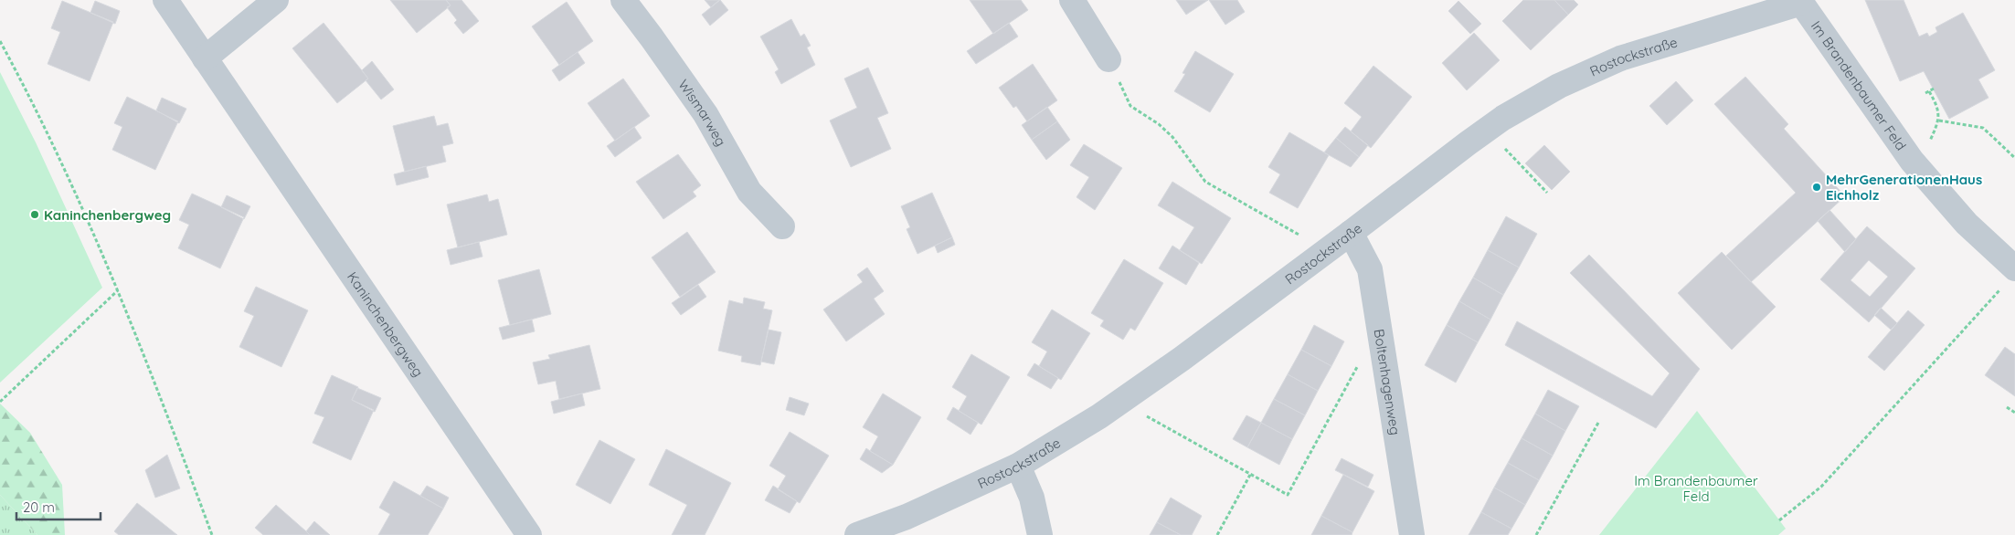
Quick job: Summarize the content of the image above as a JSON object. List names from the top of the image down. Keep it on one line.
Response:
{"streets":{"street":["Rostockstraße","Im Brandenbaumer Feld","Wismarweg","Kaninchenbergweg","Boltenhagenweg"]},"crossings":[["Rostockstraße","Im Brandenbaumer Feld"],["Rostockstraße","Boltenhagenweg"]],"parks":["Im Brandenbaumer Feld"],"places":["MehrGenerationenHaus Eichholz","Kaninchenbergweg"],"scale_bar":"20 m"}
